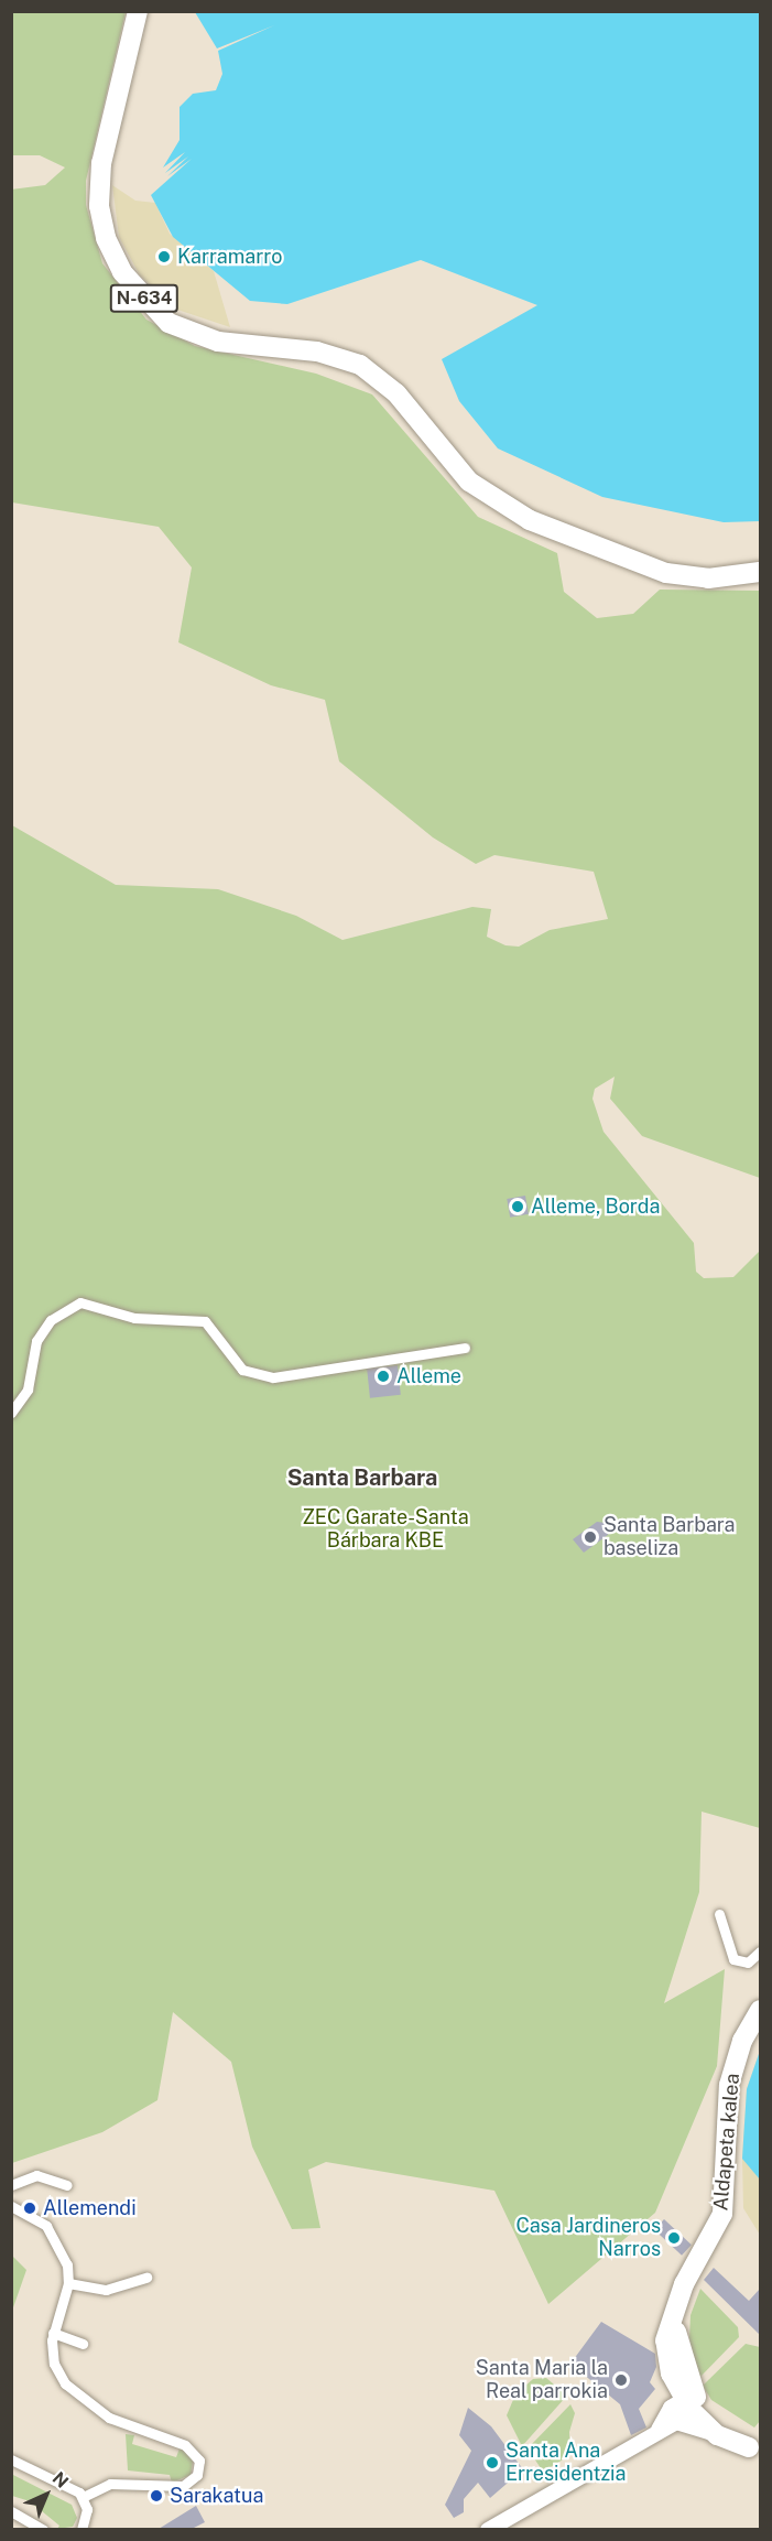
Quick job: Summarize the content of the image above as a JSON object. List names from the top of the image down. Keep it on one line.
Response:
{"streets":{"highway":["N-634","Aldapeta kalea"]},"districts":["Santa Barbara"],"parks":["ZEC Garate-Santa Bárbara KBE"],"places":["Karramarro","Alleme, Borda","Alleme","Santa Barbara baseliza","Allemendi","Casa Jardineros Narros","Santa Maria la Real parrokia","Santa Ana Erresidentzia","Sarakatua"],"north":"top right"}
